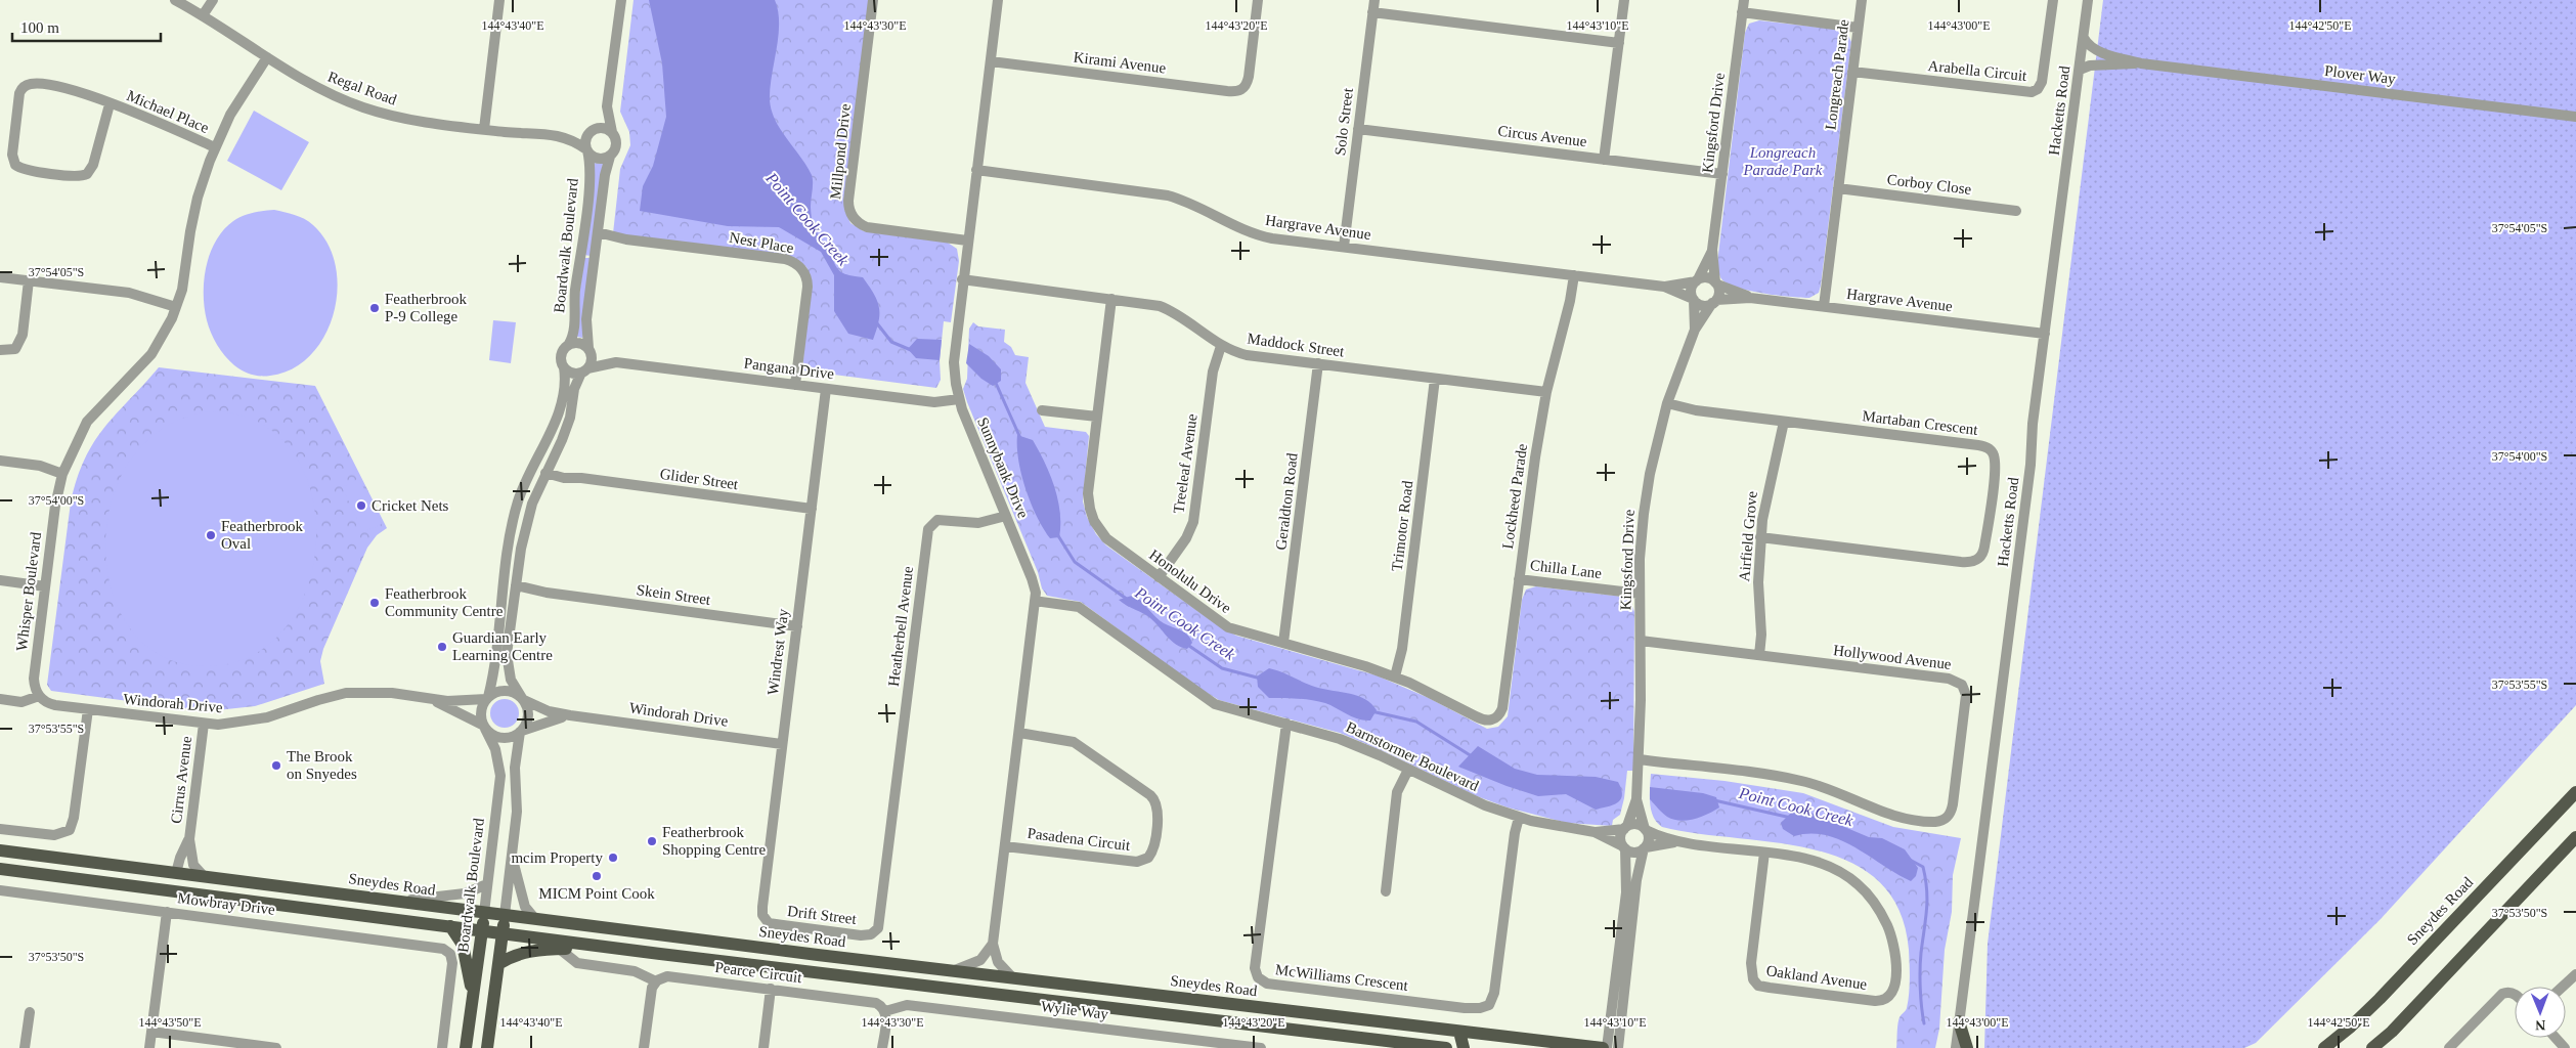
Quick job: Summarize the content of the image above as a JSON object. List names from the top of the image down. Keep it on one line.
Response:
{"streets":{"main road":["Boardwalk Boulevard","Sneydes Road"],"street":["Kirami Avenue","Arabella Circuit","Longreach Parade","Plover Way","Regal Road","Hacketts Road","Michael Place","Solo Street","Kingsford Drive","Circus Avenue","Millpond Drive","Corboy Close","Hargrave Avenue","Nest Place","Maddock Street","Pangana Drive","Martaban Crescent","Treeleaf Avenue","Sunnybank Drive","Glider Street","Lockheed Parade","Geraldton Road","Trimotor Road","Airfield Grove","Chilla Lane","Honolulu Drive","Whisper Boulevard","Skein Street","Heatherbell Avenue","Windrest Way","Hollywood Avenue","Windorah Drive","Barnstormer Boulevard","Cirrus Avenue","Pasadena Circuit","Mowbray Drive","Drift Street","Pearce Circuit","McWilliams Crescent","Oakland Avenue","Wylie Way"]},"crossings":[["Kirami Avenue","Sunnybank Drive"],["Arabella Circuit","Longreach Parade"],["Longreach Parade","Corboy Close"],["Longreach Parade","Hargrave Avenue"],["Plover Way","Hacketts Road"],["Regal Road","Boardwalk Boulevard"],["Regal Road","Whisper Boulevard"],["Hacketts Road","Hargrave Avenue"],["Michael Place","Whisper Boulevard"],["Solo Street","Circus Avenue"],["Solo Street","Hargrave Avenue"],["Kingsford Drive","Circus Avenue"],["Kingsford Drive","Hargrave Avenue"],["Kingsford Drive","Martaban Crescent"],["Kingsford Drive","Chilla Lane"],["Kingsford Drive","Hollywood Avenue"],["Kingsford Drive","Barnstormer Boulevard"],["Millpond Drive","Sunnybank Drive"],["Hargrave Avenue","Sunnybank Drive"],["Hargrave Avenue","Lockheed Parade"],["Nest Place","Boardwalk Boulevard"],["Nest Place","Pangana Drive"],["Boardwalk Boulevard","Pangana Drive"],["Boardwalk Boulevard","Windorah Drive"],["Boardwalk Boulevard","Sneydes Road"],["Maddock Street","Treeleaf Avenue"],["Maddock Street","Sunnybank Drive"],["Maddock Street","Lockheed Parade"],["Maddock Street","Geraldton Road"],["Maddock Street","Trimotor Road"],["Maddock Street","Honolulu Drive"],["Pangana Drive","Sunnybank Drive"],["Pangana Drive","Windrest Way"],["Martaban Crescent","Airfield Grove"],["Treeleaf Avenue","Honolulu Drive"],["Sunnybank Drive","Heatherbell Avenue"],["Sunnybank Drive","Barnstormer Boulevard"],["Sunnybank Drive","Pasadena Circuit"],["Sunnybank Drive","Sneydes Road"],["Glider Street","Windrest Way"],["Lockheed Parade","Chilla Lane"],["Lockheed Parade","Honolulu Drive"],["Geraldton Road","Honolulu Drive"],["Trimotor Road","Honolulu Drive"],["Airfield Grove","Hollywood Avenue"],["Whisper Boulevard","Windorah Drive"],["Skein Street","Windrest Way"],["Heatherbell Avenue","Drift Street"],["Windrest Way","Windorah Drive"],["Windrest Way","Drift Street"],["Windorah Drive","Cirrus Avenue"],["Barnstormer Boulevard","McWilliams Crescent"],["Cirrus Avenue","Sneydes Road"],["Pearce Circuit","Wylie Way"]],"water":["Point Cook Creek"],"parks":["Longreach Parade Park"],"places":["Featherbrook P-9 College","Cricket Nets","Featherbrook Oval","Featherbrook Community Centre","Guardian Early Learning Centre","The Brook on Snyedes","Featherbrook Shopping Centre","mcim Property","MICM Point Cook"],"scale_bar":"100 m","north":"bottom","coordinates":["144°43'40\"E","144°43'30\"E","144°43'20\"E","144°43'10\"E","144°43'00\"E","144°42'50\"E","37°54'05\"S","37°54'00\"S","37°53'55\"S","37°53'50\"S","144°43'50\"E"]}
